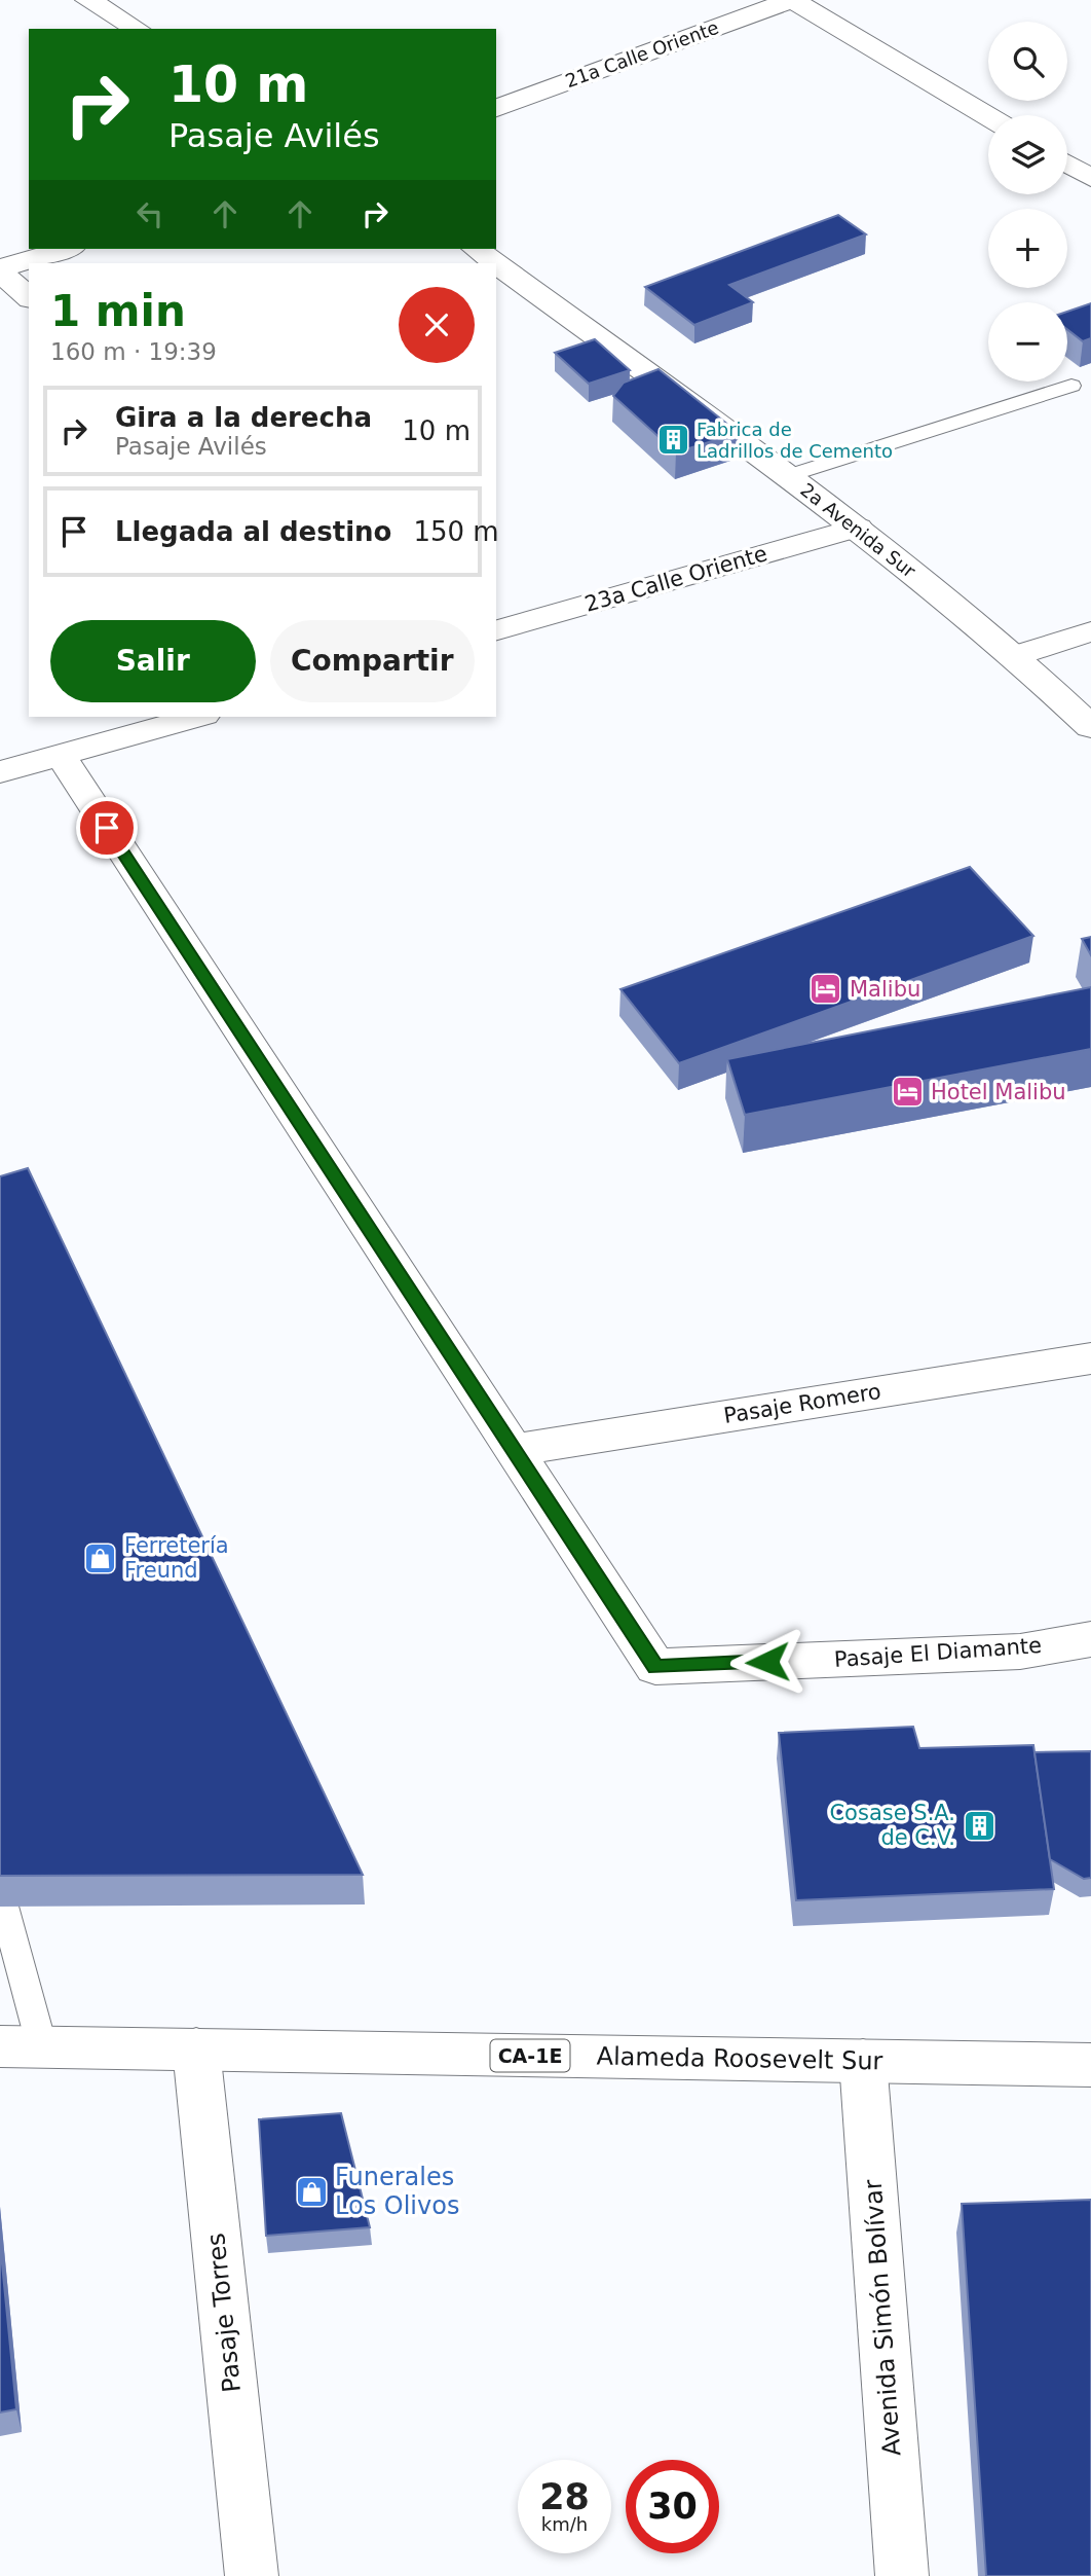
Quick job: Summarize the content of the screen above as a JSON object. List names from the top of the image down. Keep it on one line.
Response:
{"streets":{"main road":["21a Calle Oriente","2a Avenida Sur","23a Calle Oriente","Pasaje Romero","Pasaje El Diamante","CA-1E","Alameda Roosevelt Sur","Pasaje Torres","Avenida Simón Bolívar"]},"crossings":[["2a Avenida Sur","23a Calle Oriente"],["Pasaje Romero","Pasaje El Diamante"],["Alameda Roosevelt Sur","Pasaje Torres"],["Alameda Roosevelt Sur","Avenida Simón Bolívar"]],"places":{"building":["Fabrica de Ladrillos de Cemento","Cosase S.A. de C.V."],"hotel":["Malibu","Hotel Malibu"],"shop":["Ferretería Freund","Funerales Los Olivos"]},"page":{"map_buttons":["+","−"],"turn":["10 m","Pasaje Avilés"],"heading":["1 min","160 m · 19:39"],"list":[{"name":"Gira a la derecha","note":"Pasaje Avilés","value":"10 m"},{"name":"Llegada al destino","value":"150 m"}],"buttons":["Salir","Compartir"],"speed":"28 km/h","limit":"30"}}
